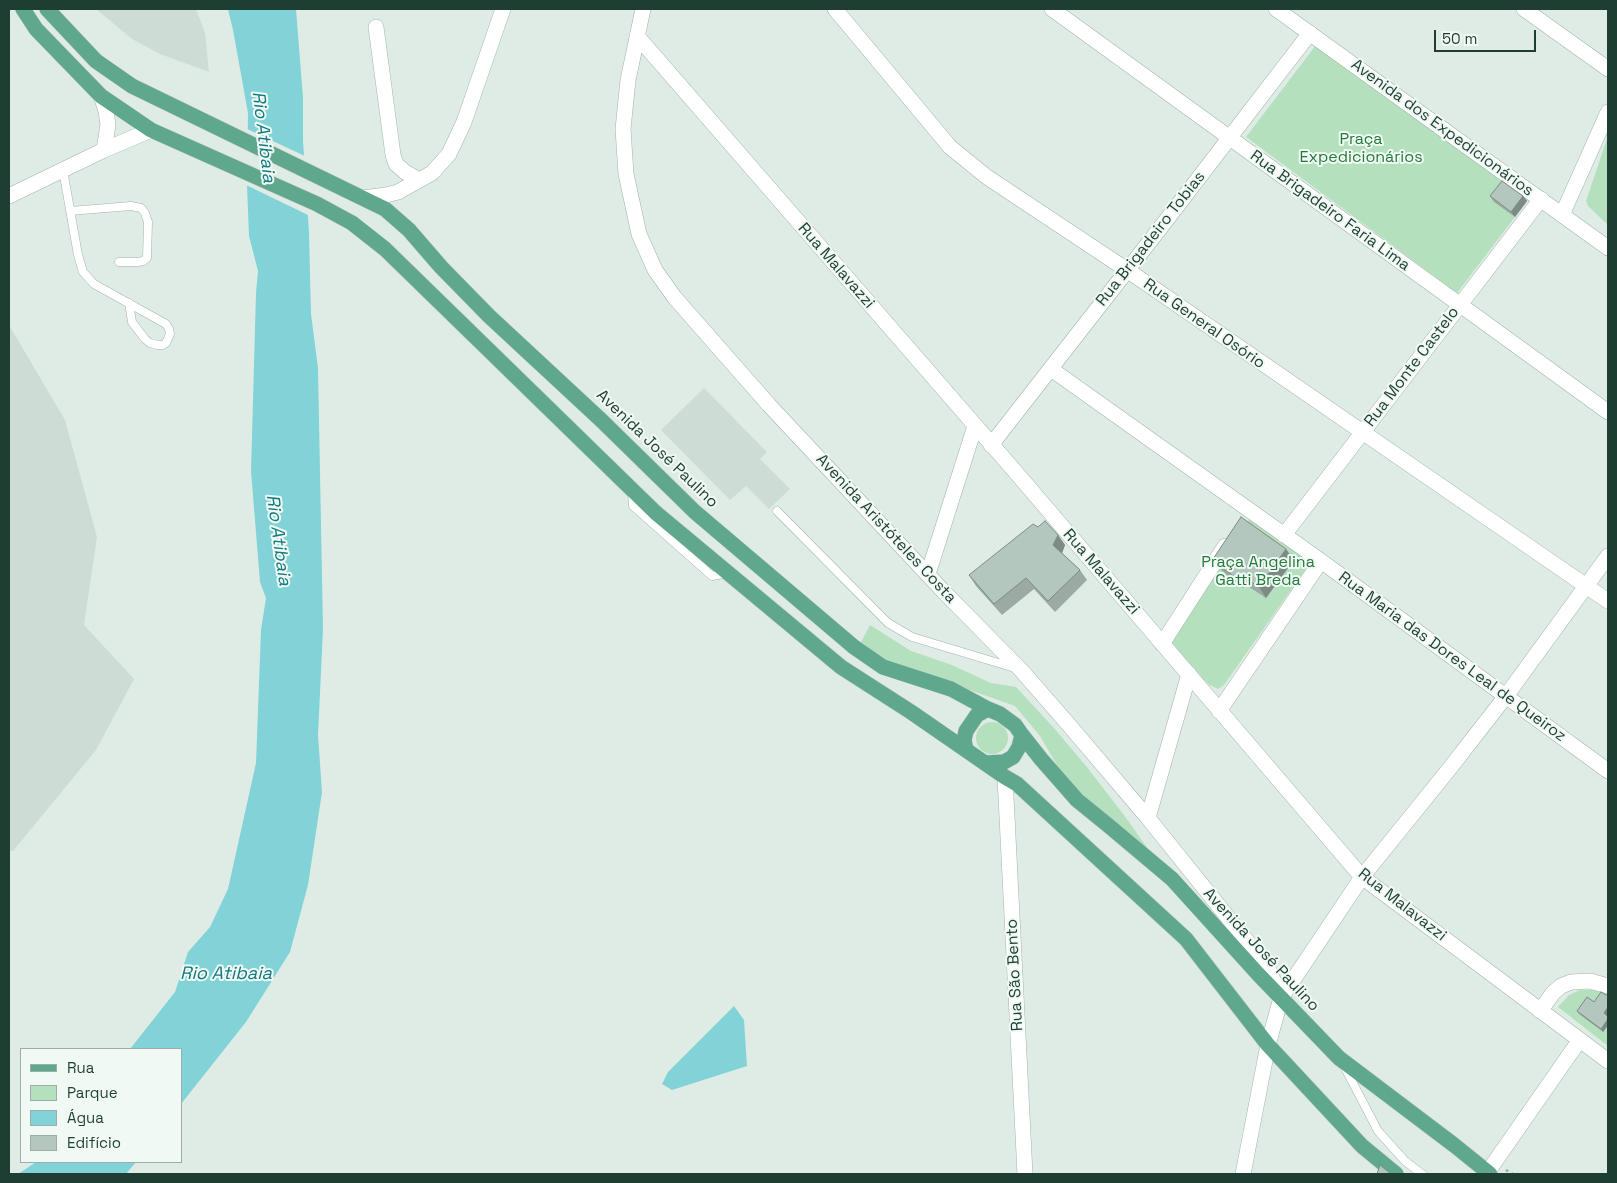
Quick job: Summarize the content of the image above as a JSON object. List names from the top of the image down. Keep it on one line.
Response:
{"streets":{"main road":["Avenida José Paulino"],"street":["Avenida dos Expedicionários","Rua Brigadeiro Faria Lima","Rua Brigadeiro Tobias","Rua Malavazzi","Rua General Osório","Rua Monte Castelo","Avenida Aristóteles Costa","Rua Maria das Dores Leal de Queiroz","Rua São Bento"]},"crossings":[["Avenida dos Expedicionários","Rua Brigadeiro Tobias"],["Avenida dos Expedicionários","Rua Monte Castelo"],["Rua Brigadeiro Faria Lima","Rua Brigadeiro Tobias"],["Rua Brigadeiro Faria Lima","Rua Monte Castelo"],["Rua Brigadeiro Tobias","Rua Malavazzi"],["Rua Brigadeiro Tobias","Rua General Osório"],["Rua Brigadeiro Tobias","Rua Maria das Dores Leal de Queiroz"],["Rua Malavazzi","Avenida Aristóteles Costa"],["Rua General Osório","Rua Monte Castelo"],["Rua Monte Castelo","Rua Maria das Dores Leal de Queiroz"],["Avenida José Paulino","Avenida Aristóteles Costa"]],"water":["Rio Atibaia"],"parks":["Praça Expedicionários","Praça Angelina Gatti Breda"],"legend":["Rua","Parque","Água","Edifício"],"scale_bar":"50 m"}
